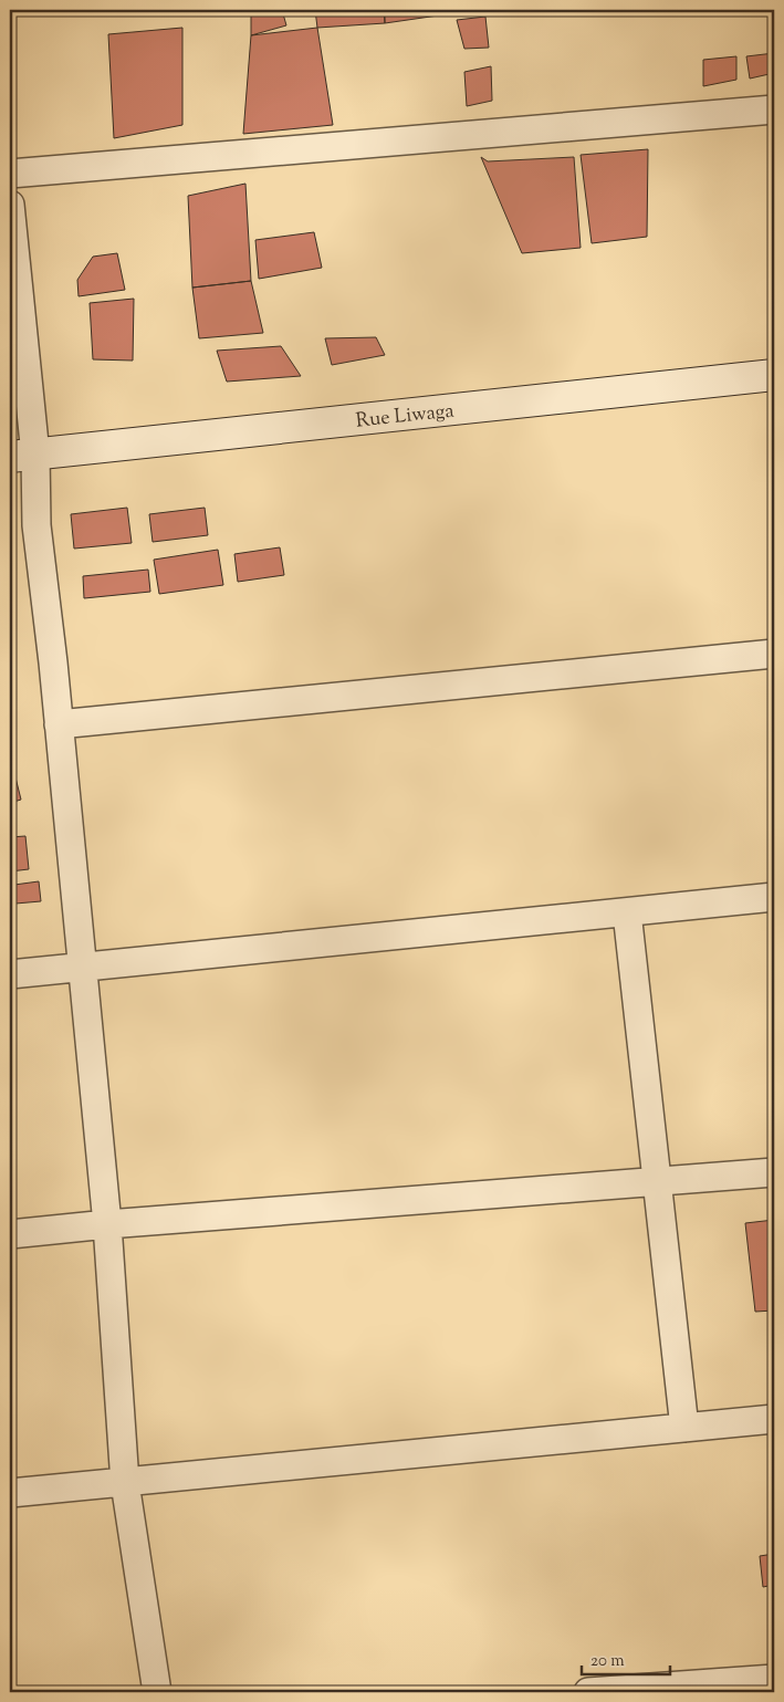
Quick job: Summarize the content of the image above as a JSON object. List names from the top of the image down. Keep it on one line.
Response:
{"streets":{"main road":["Rue Liwaga"]},"scale_bar":"20 m"}
